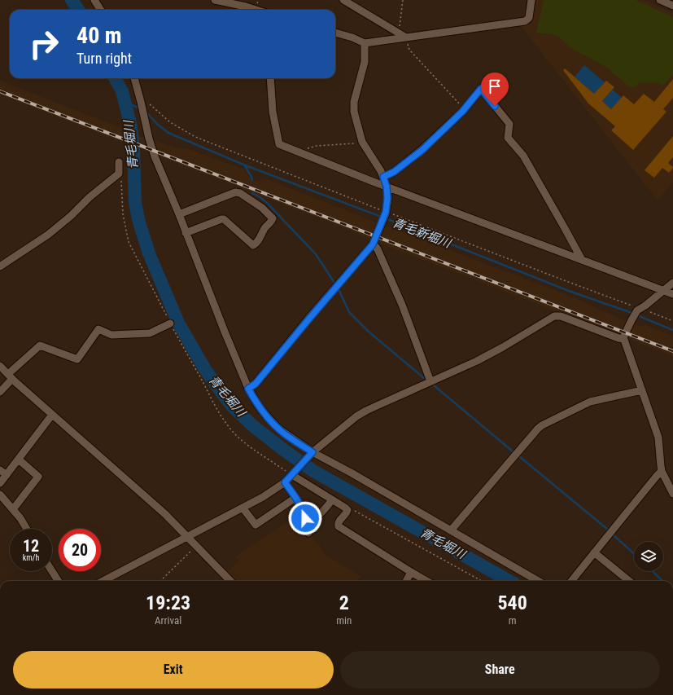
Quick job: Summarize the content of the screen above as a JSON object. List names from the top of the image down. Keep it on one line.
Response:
{"water":["青毛堀川","青毛新堀川"],"page":{"turn":["40 m","Turn right"],"speed":"12 km/h","limit":"20","eta":["19:23","Arrival","2","min","540","m"],"buttons":["Exit","Share"]}}
